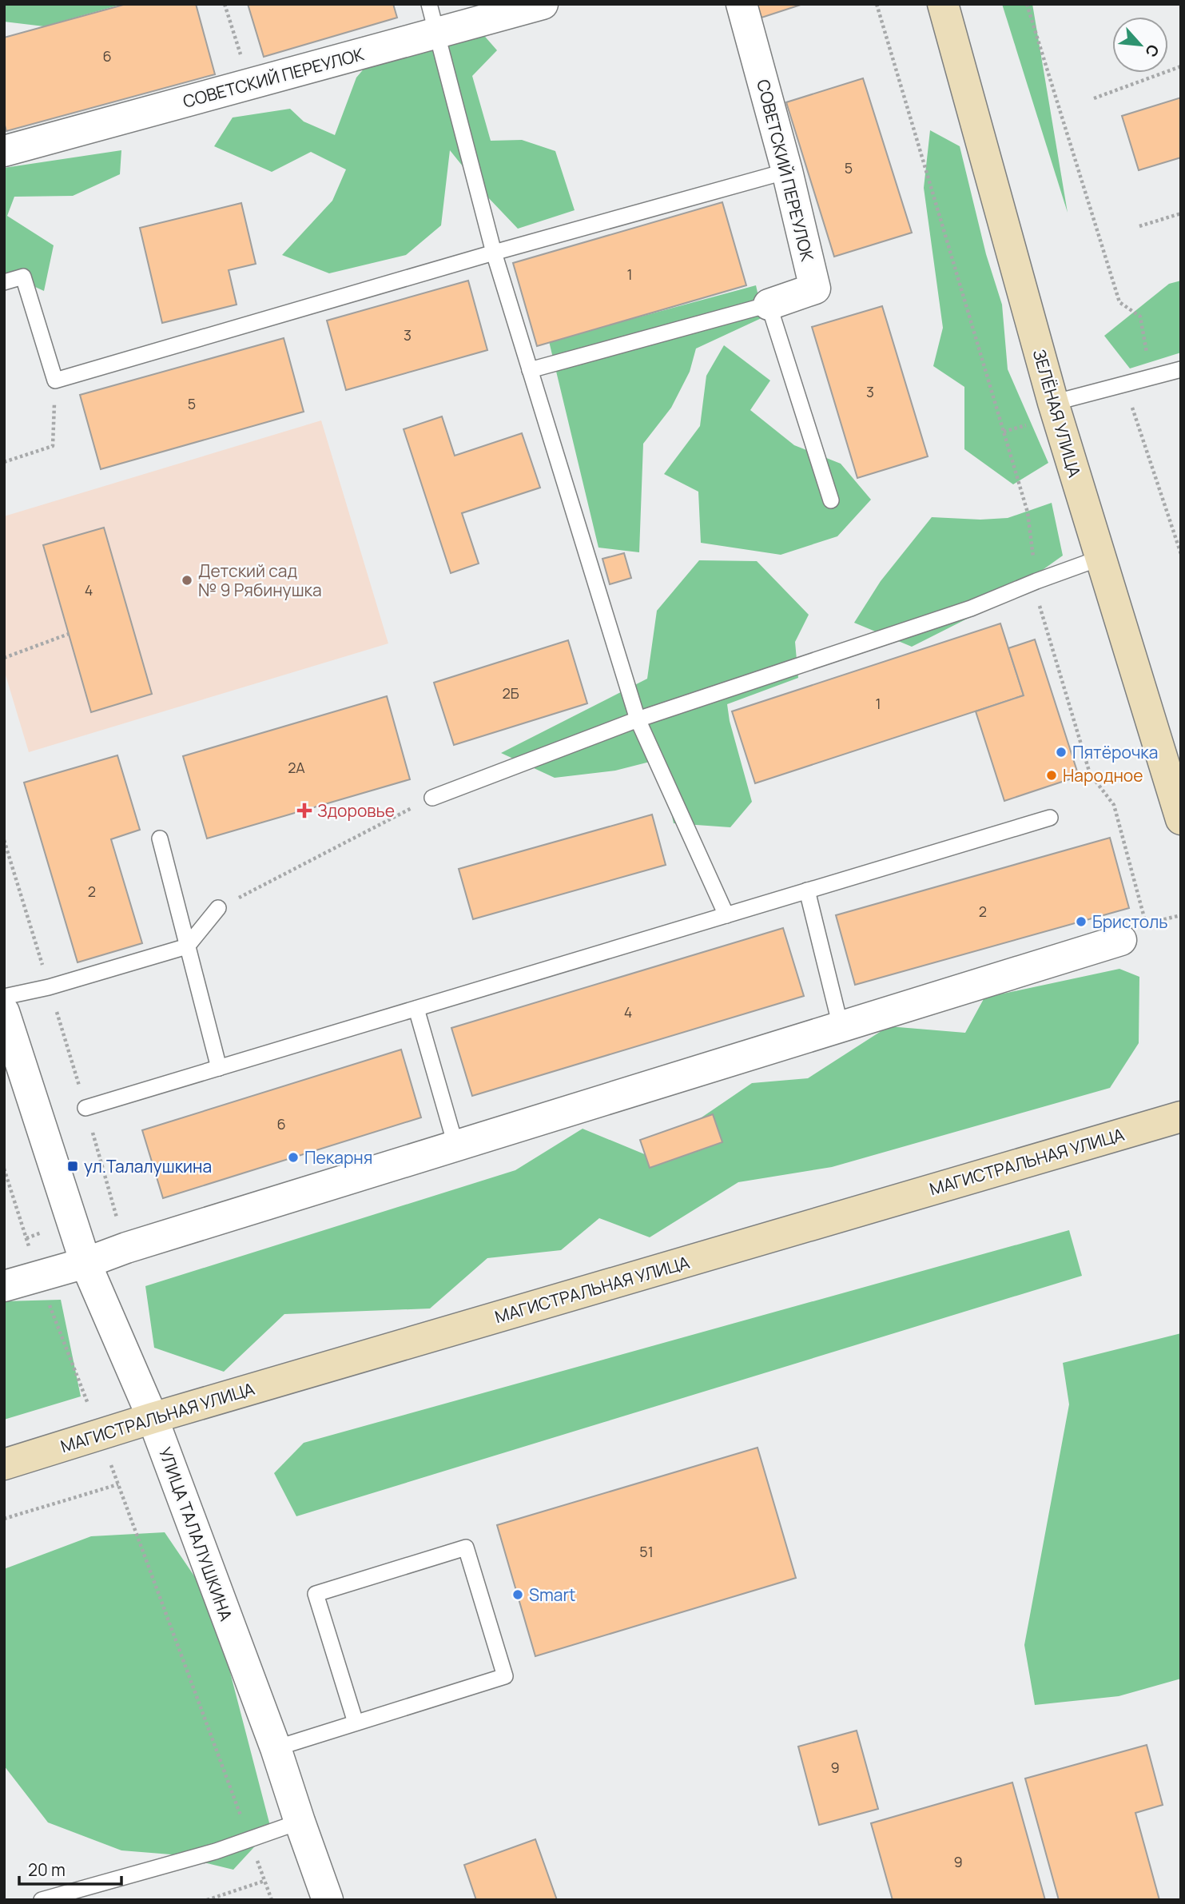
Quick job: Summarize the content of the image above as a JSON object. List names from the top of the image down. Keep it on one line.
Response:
{"streets":{"main road":["ЗЕЛЁНАЯ УЛИЦА","МАГИСТРАЛЬНАЯ УЛИЦА"],"street":["СОВЕТСКИЙ ПЕРЕУЛОК","УЛИЦА ТАЛАЛУШКИНА"]},"crossings":[["МАГИСТРАЛЬНАЯ УЛИЦА","УЛИЦА ТАЛАЛУШКИНА"]],"places":{"other":["Детский сад № 9 Рябинушка","Пятёрочка","Народное","Бристоль","Пекарня","Smart"],"health":["Здоровье"],"transit":["ул.Талалушкина"]},"house_numbers":["6","5","1","3","3","5","4","2Б","1","2А","2","2","4","6","51","9","9"],"scale_bar":"20 m","north":"bottom right"}
